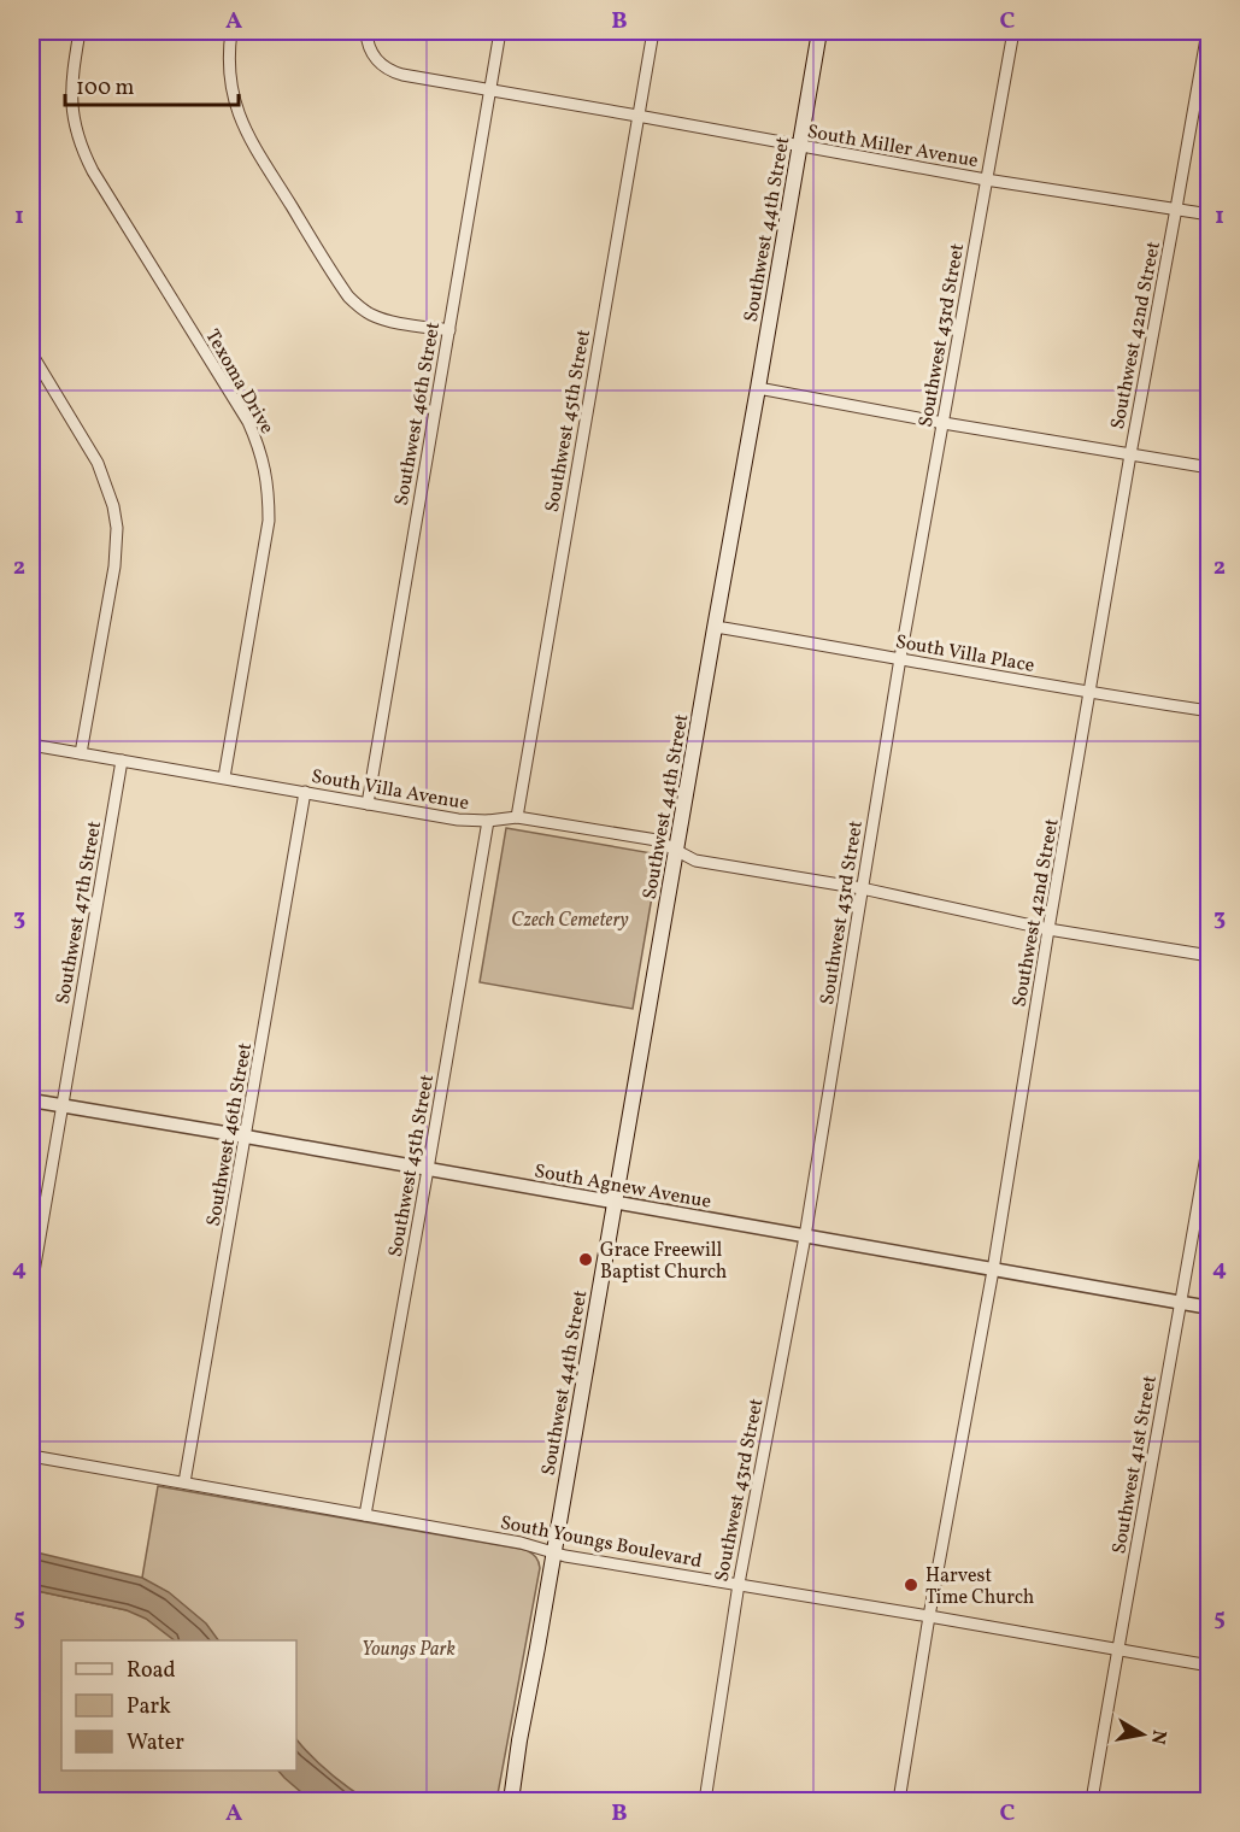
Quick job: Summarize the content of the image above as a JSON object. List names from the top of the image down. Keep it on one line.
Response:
{"streets":{"main road":["Southwest 44th Street"],"street":["South Miller Avenue","Southwest 43rd Street","Southwest 42nd Street","Texoma Drive","Southwest 46th Street","Southwest 45th Street","South Villa Place","South Villa Avenue","Southwest 47th Street","South Agnew Avenue","Southwest 41st Street","South Youngs Boulevard"]},"crossings":[["South Miller Avenue","Southwest 44th Street"],["South Miller Avenue","Southwest 43rd Street"],["South Miller Avenue","Southwest 42nd Street"],["South Miller Avenue","Southwest 46th Street"],["South Miller Avenue","Southwest 45th Street"],["Southwest 44th Street","South Villa Place"],["Southwest 44th Street","South Villa Avenue"],["Southwest 44th Street","South Agnew Avenue"],["Southwest 44th Street","South Youngs Boulevard"],["Southwest 43rd Street","South Villa Place"],["Southwest 43rd Street","South Villa Avenue"],["Southwest 43rd Street","South Agnew Avenue"],["Southwest 43rd Street","South Youngs Boulevard"],["Southwest 42nd Street","South Villa Place"],["Southwest 42nd Street","South Villa Avenue"],["Southwest 42nd Street","South Agnew Avenue"],["Southwest 42nd Street","South Youngs Boulevard"],["Texoma Drive","South Villa Avenue"],["Southwest 46th Street","South Villa Avenue"],["Southwest 46th Street","South Agnew Avenue"],["Southwest 46th Street","South Youngs Boulevard"],["Southwest 45th Street","South Villa Avenue"],["Southwest 45th Street","South Agnew Avenue"],["Southwest 45th Street","South Youngs Boulevard"],["South Villa Avenue","Southwest 47th Street"],["Southwest 47th Street","South Agnew Avenue"],["South Agnew Avenue","Southwest 41st Street"],["Southwest 41st Street","South Youngs Boulevard"]],"parks":["Czech Cemetery","Youngs Park"],"places":["Grace Freewill Baptist Church","Harvest Time Church"],"legend":["Road","Park","Water"],"scale_bar":"100 m","north":"right","grid":{"columns":["A","B","C"],"rows":["1","2","3","4","5"]}}
